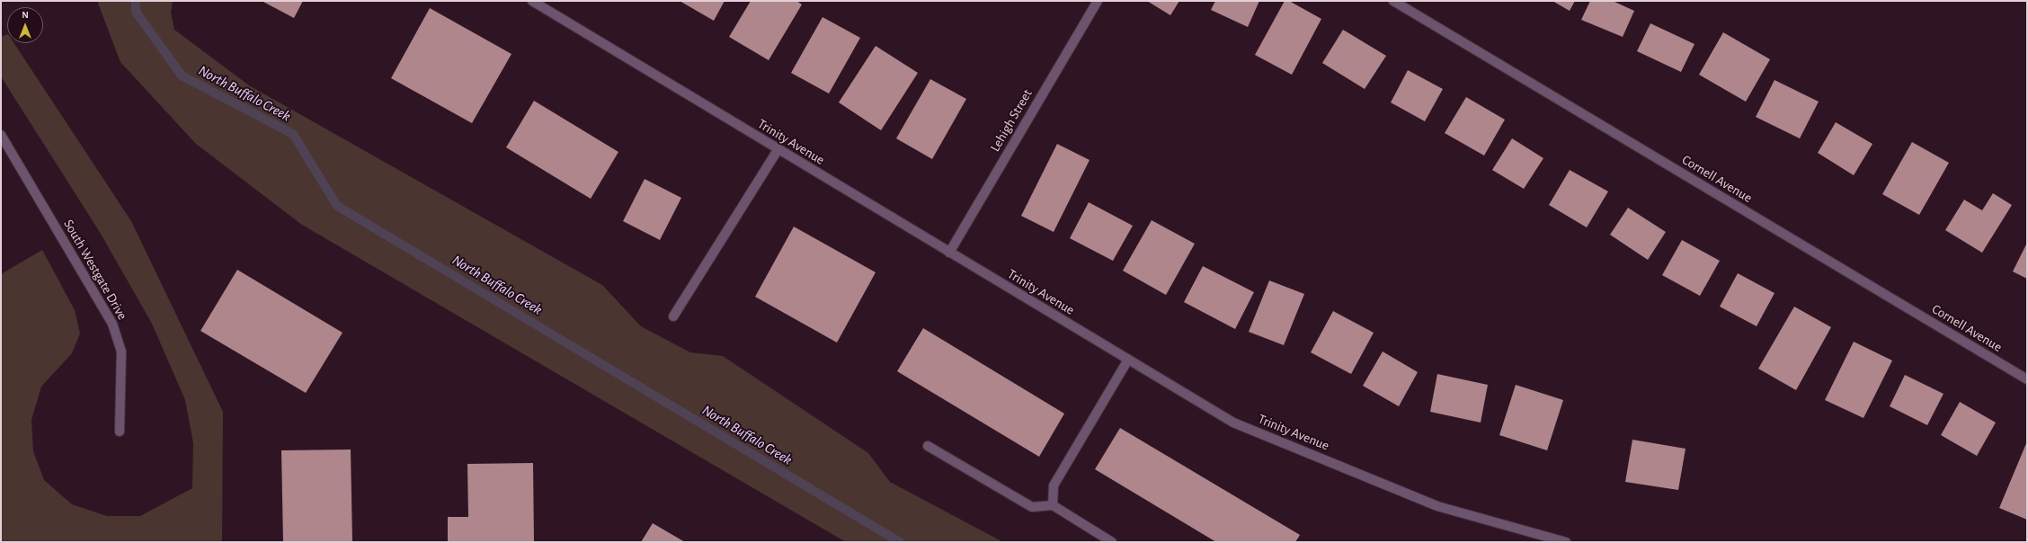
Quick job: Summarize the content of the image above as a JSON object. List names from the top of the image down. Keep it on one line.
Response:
{"streets":{"street":["Lehigh Street","Trinity Avenue","Cornell Avenue","South Westgate Drive"]},"crossings":[["Lehigh Street","Trinity Avenue"]],"water":["North Buffalo Creek"],"north":"top"}
